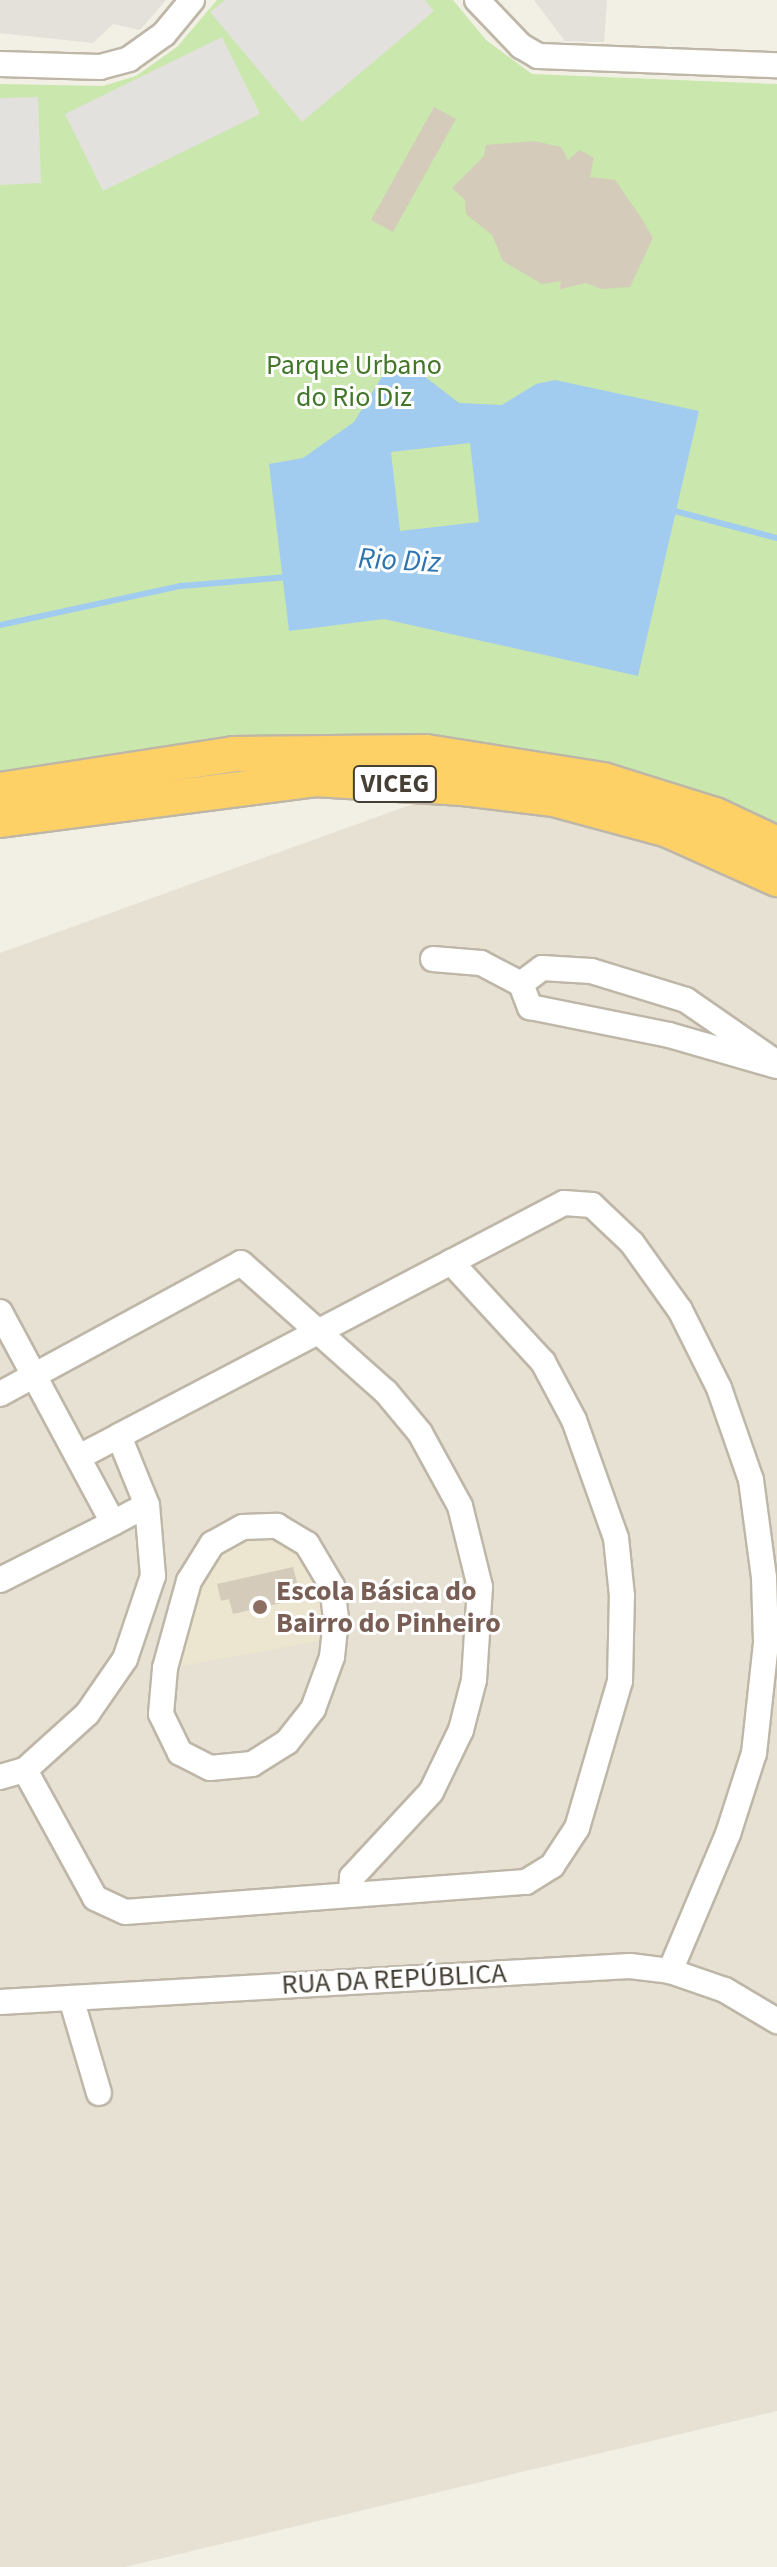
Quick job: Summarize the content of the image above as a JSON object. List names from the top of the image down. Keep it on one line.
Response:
{"streets":{"highway":["VICEG"],"street":["RUA DA REPÚBLICA"]},"water":["Rio Diz"],"parks":["Parque Urbano do Rio Diz"],"places":["Escola Básica do Bairro do Pinheiro"]}
